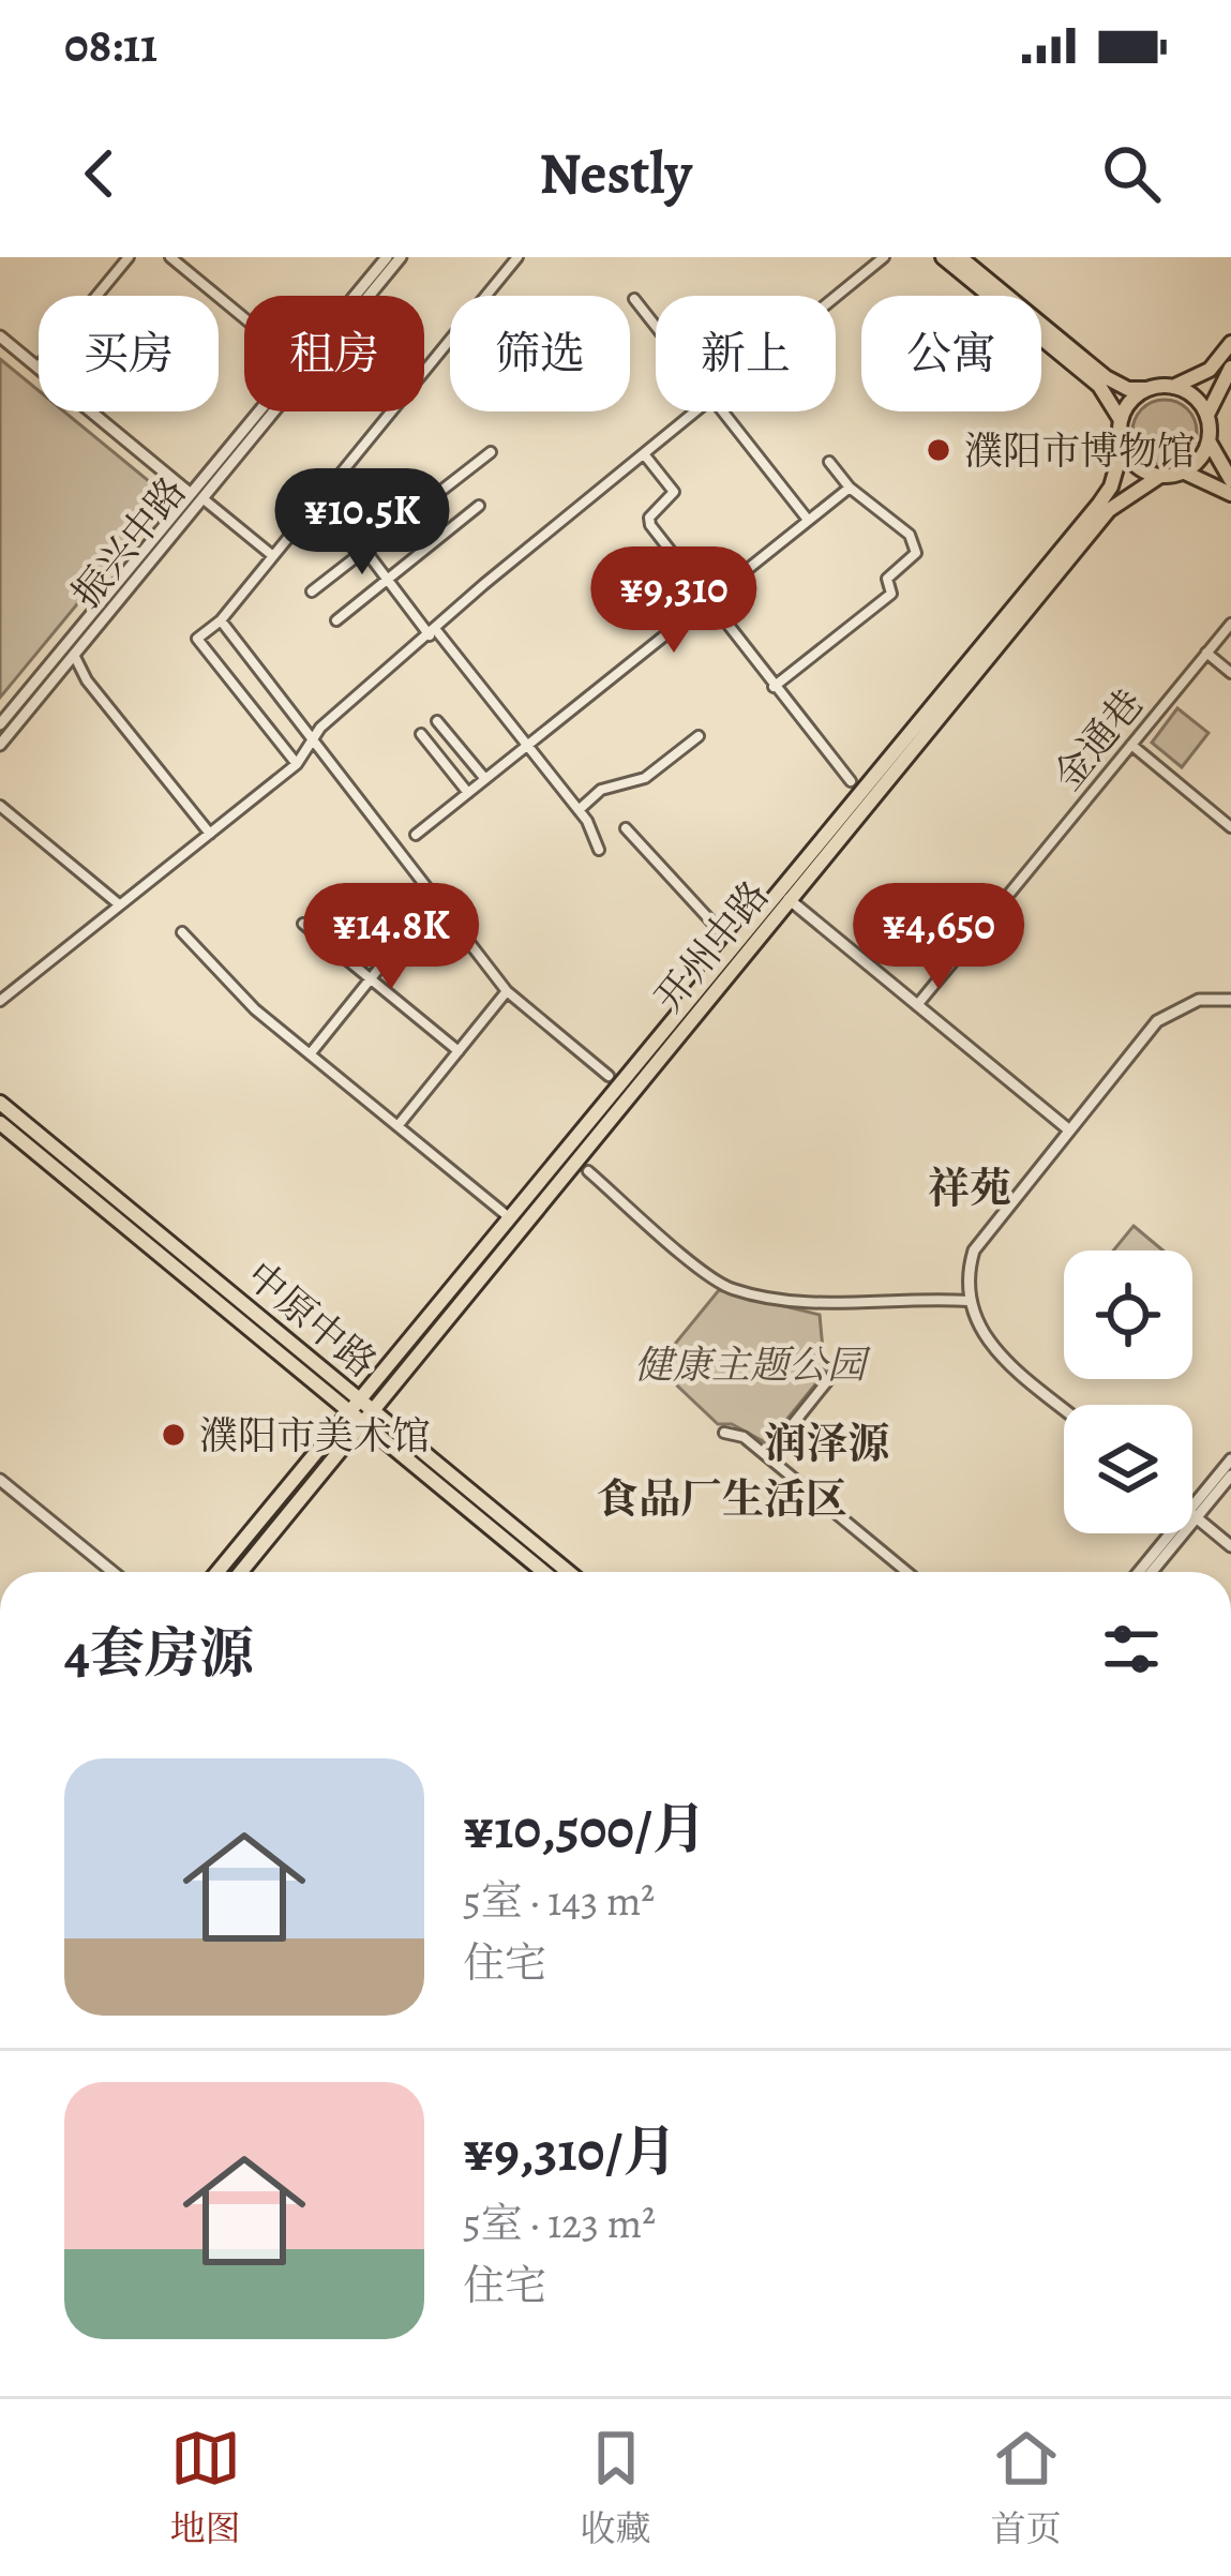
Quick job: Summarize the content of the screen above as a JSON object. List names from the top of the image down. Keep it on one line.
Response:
{"streets":{"main road":["开州中路","中原中路"],"street":["振兴中路","金通巷"]},"crossings":[["开州中路","中原中路"]],"districts":["祥苑","润泽源","食品厂生活区"],"parks":["健康主题公园"],"places":["濮阳市博物馆","濮阳市美术馆"],"page":{"status":"08:11","header":"Nestly","chip":["买房","租房","筛选","新上","公寓"],"price":["¥10.5K","¥9,310","¥14.8K","¥4,650"],"heading":"4套房源","list":[{"name":"¥10,500/月","note":"5室 · 143 m² · 住宅"},{"name":"¥9,310/月","note":"5室 · 123 m² · 住宅"}],"tabs":["地图","收藏","首页"]}}
